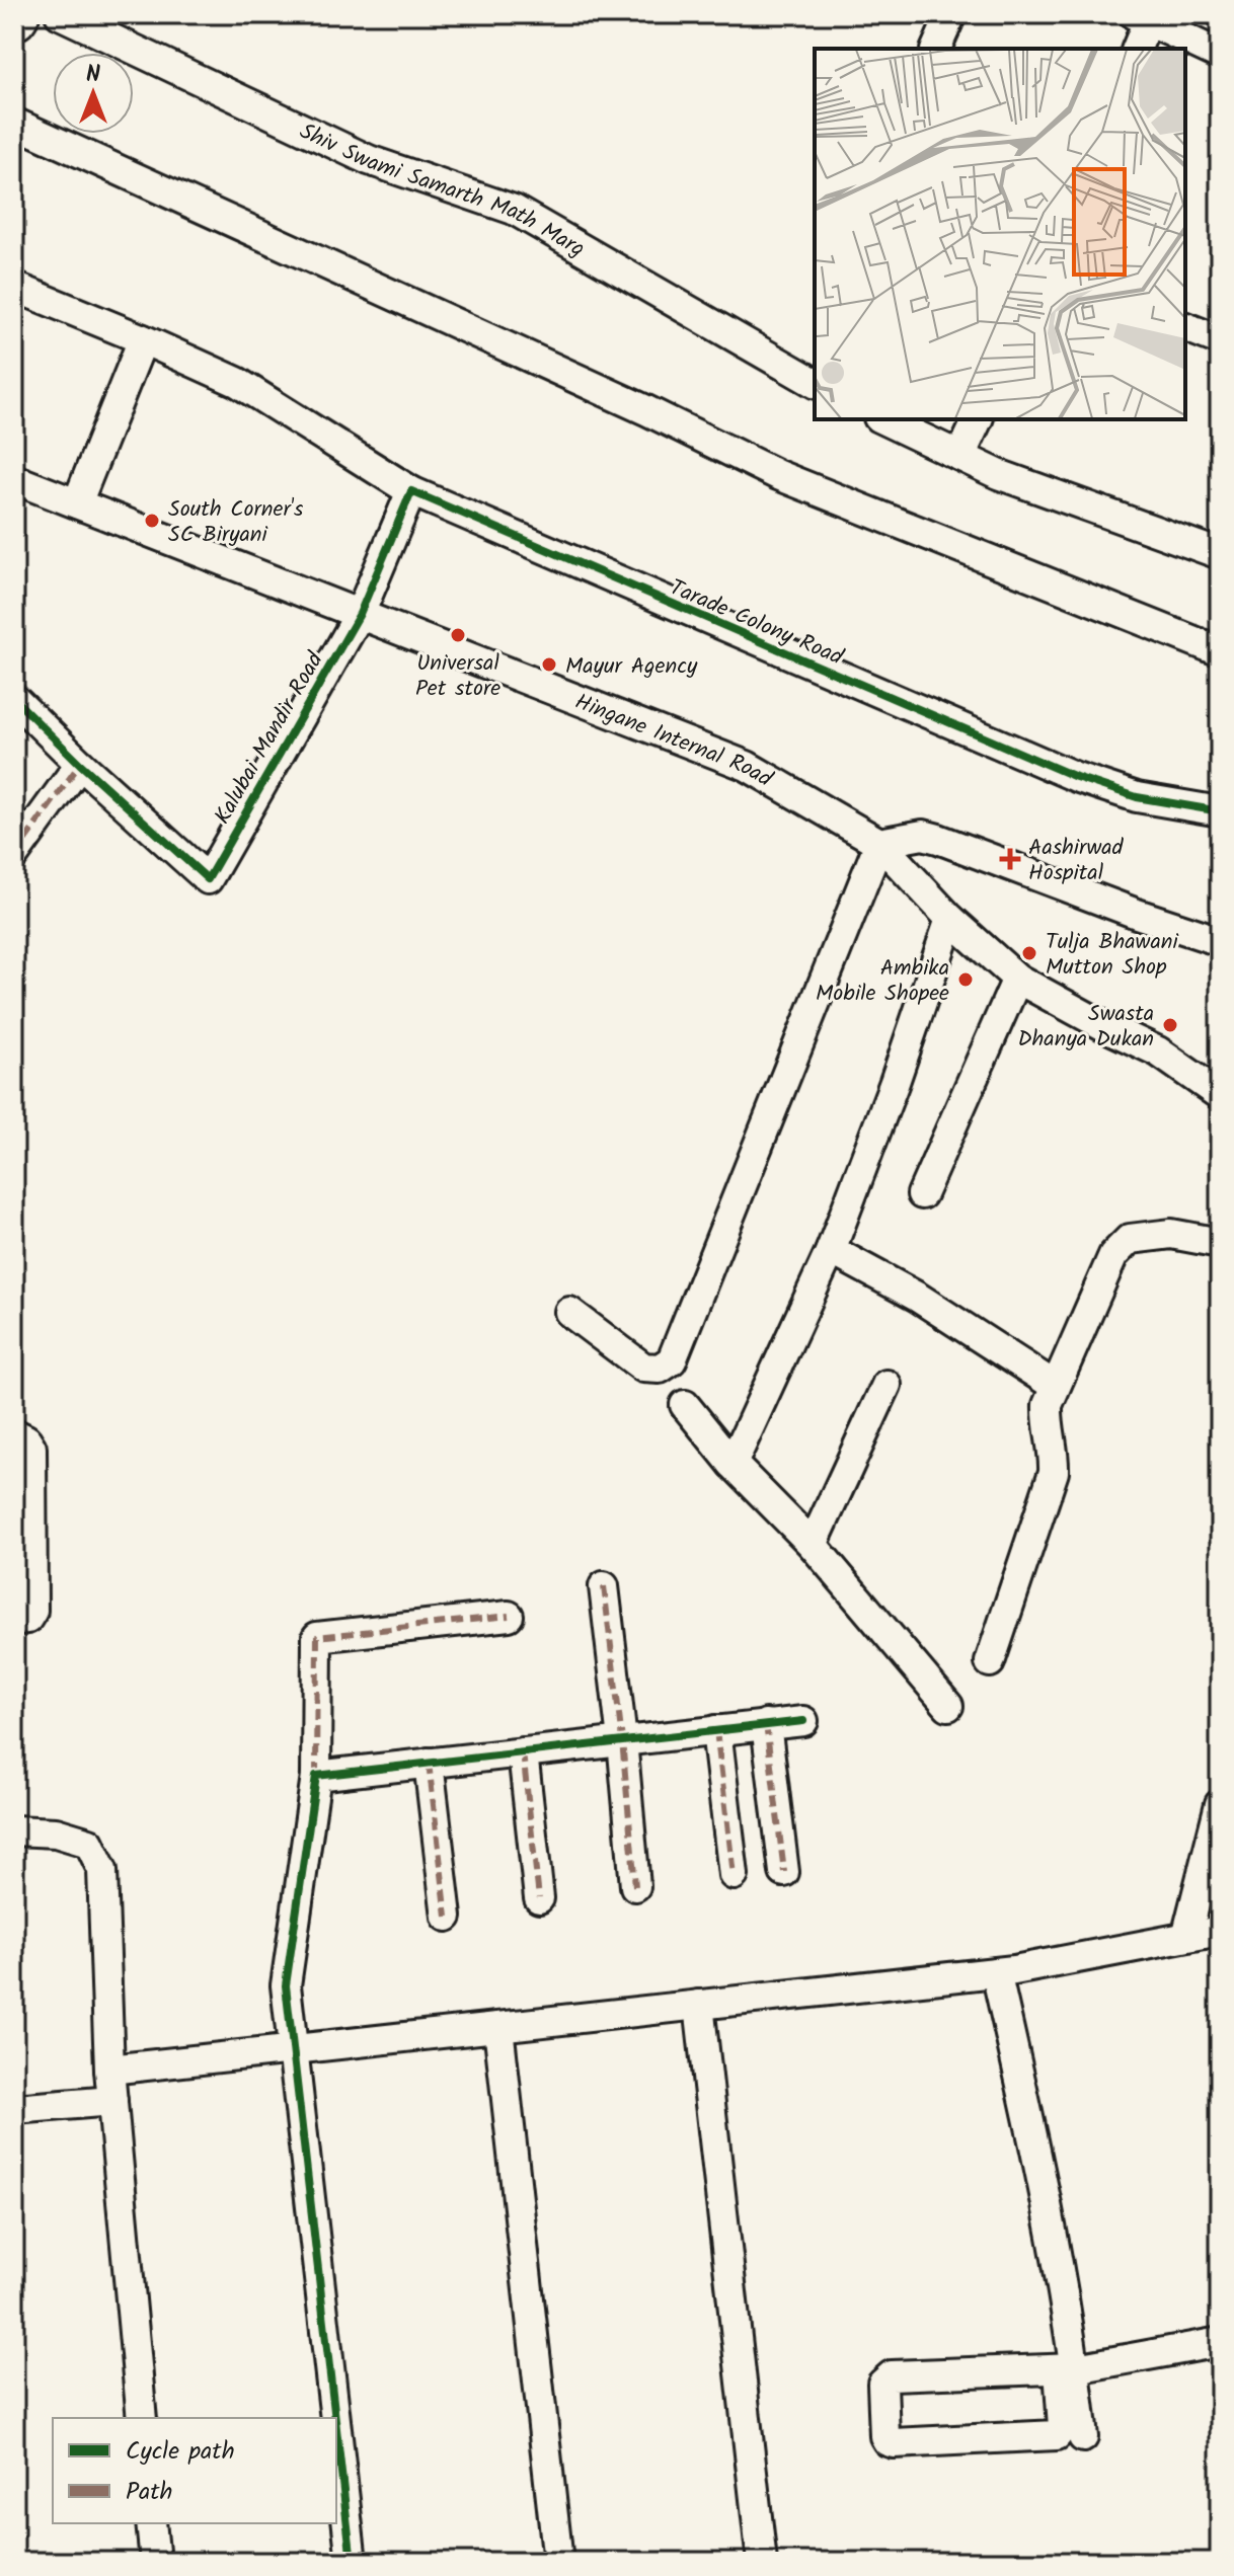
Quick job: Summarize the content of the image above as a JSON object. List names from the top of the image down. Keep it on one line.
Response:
{"streets":{"street":["Shiv Swami Samarth Math Marg","Tarade Colony Road","Kalubai Mandir Road","Hingane Internal Road"]},"crossings":[["Kalubai Mandir Road","Hingane Internal Road"]],"places":{"other":["South Corner's SC Biryani","Universal Pet store","Mayur Agency","Tulja Bhawani Mutton Shop","Ambika Mobile Shopee","Swasta Dhanya Dukan"],"health":["Aashirwad Hospital"]},"legend":["Cycle path","Path"],"north":"top"}
